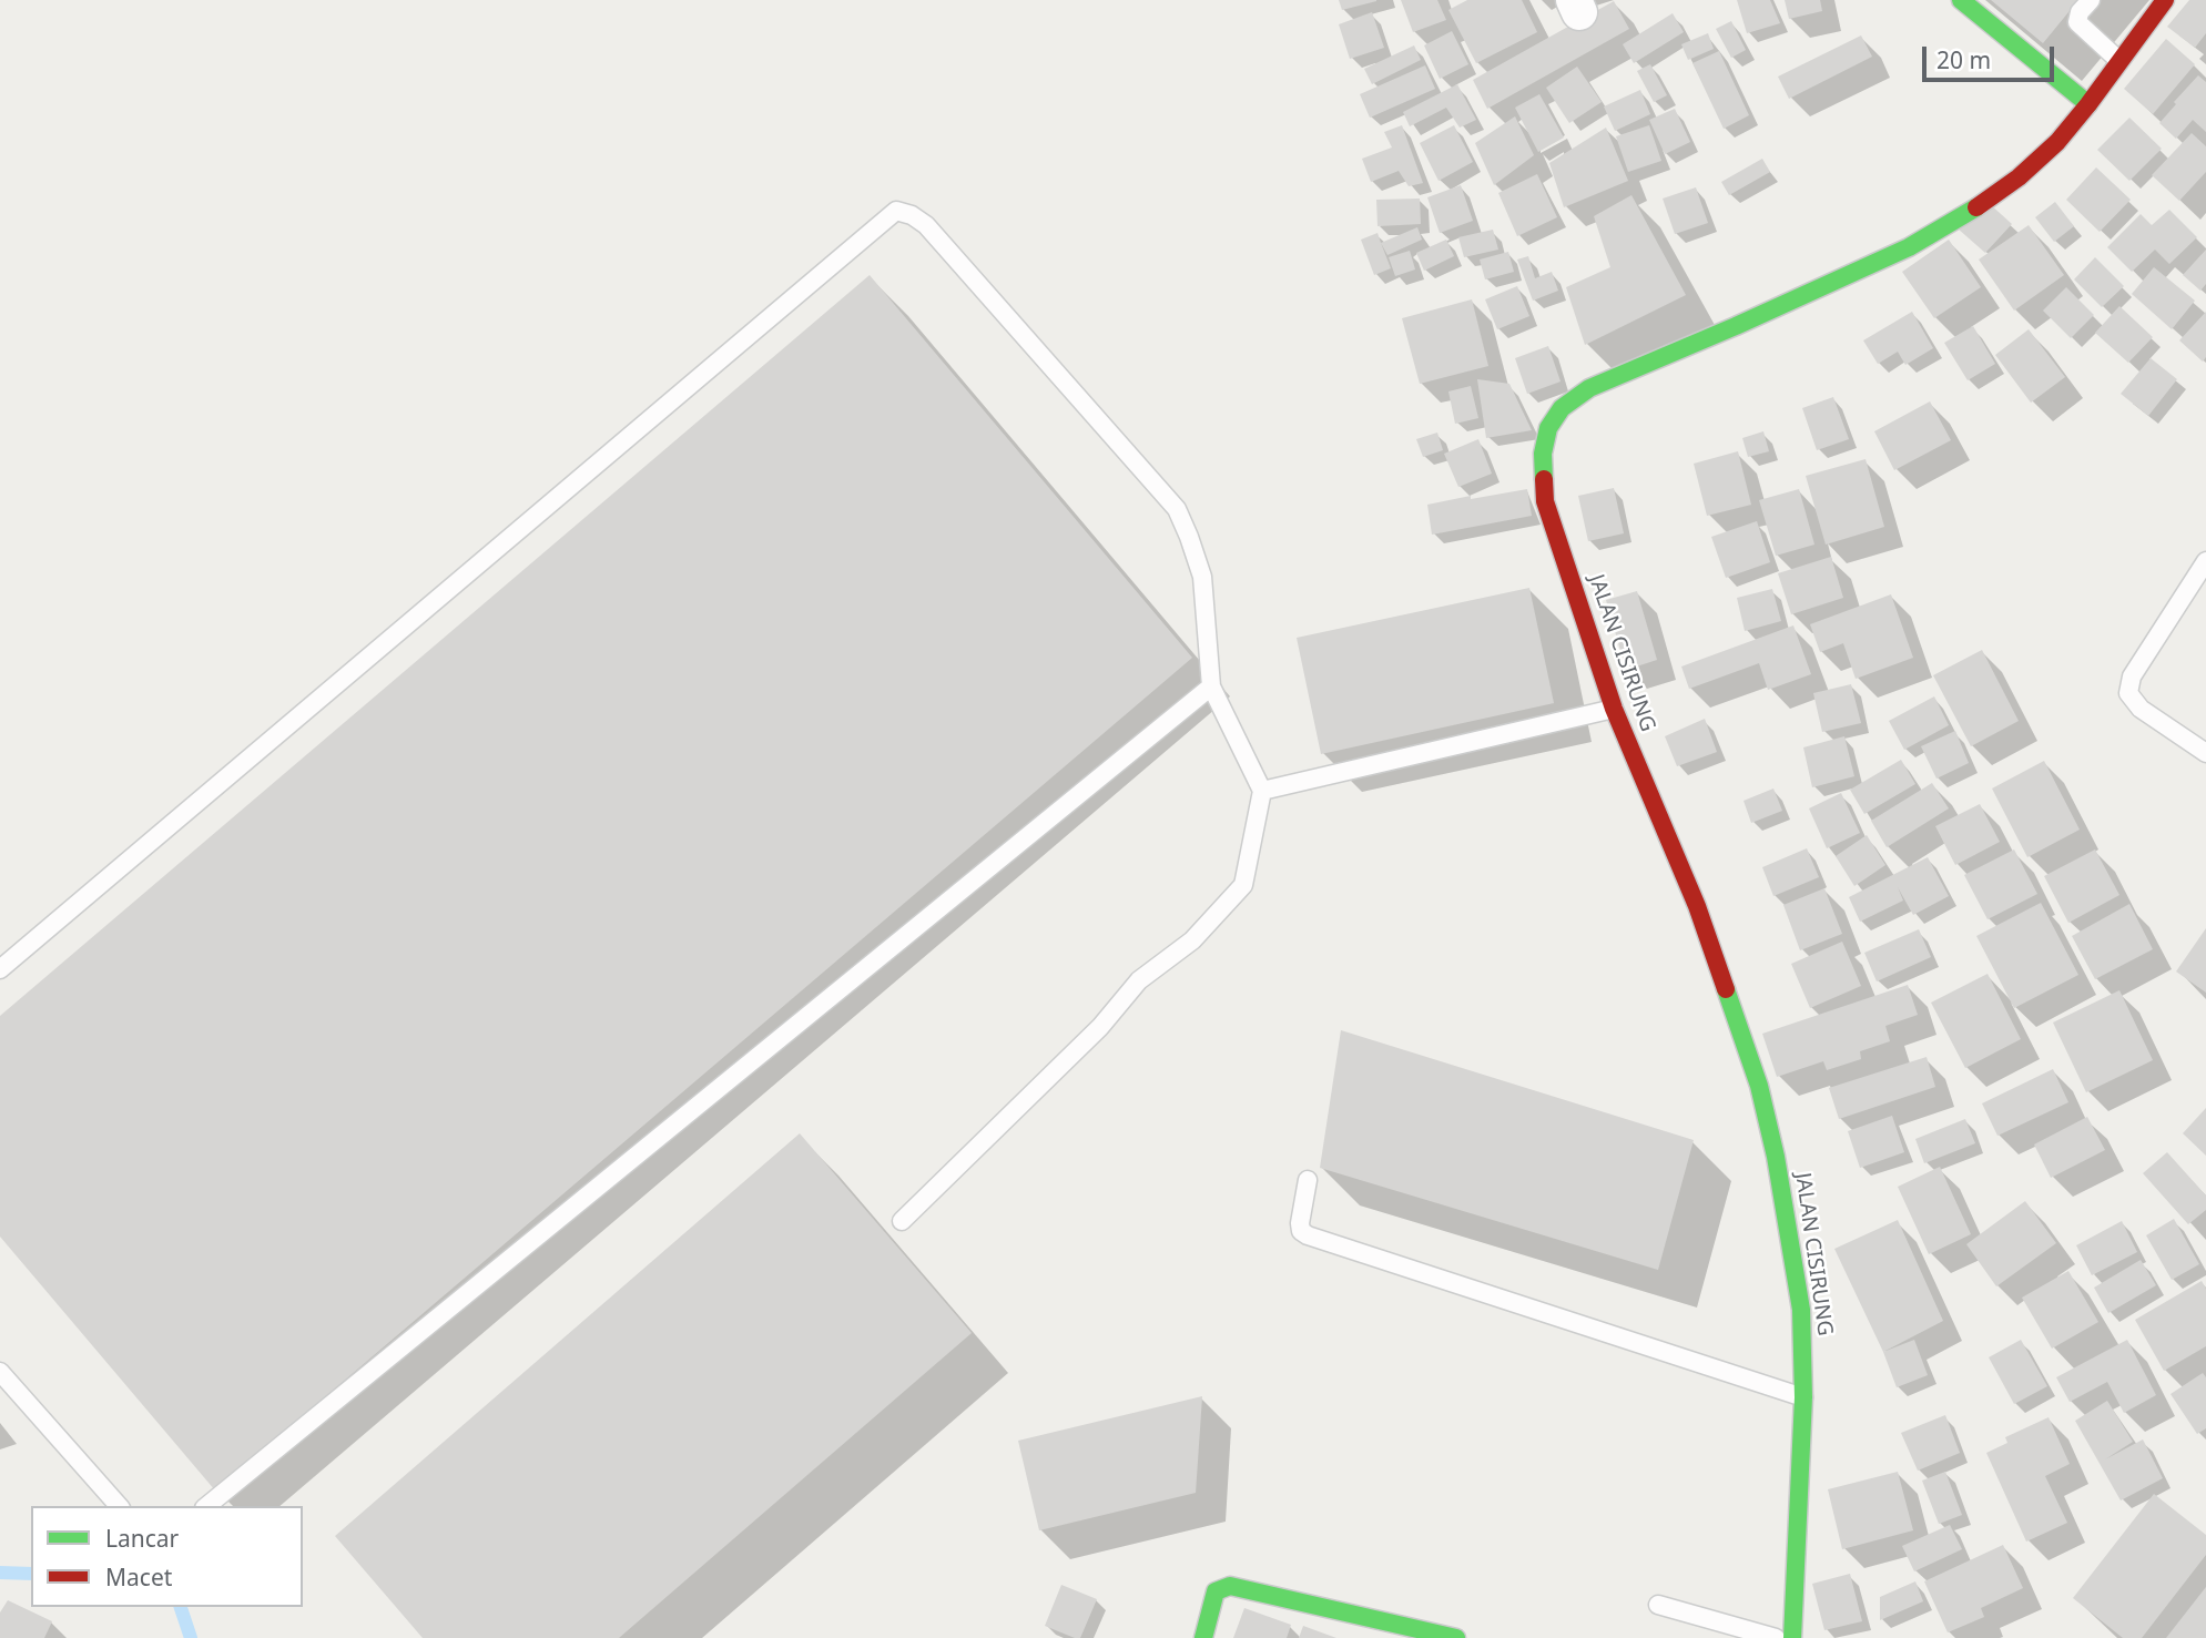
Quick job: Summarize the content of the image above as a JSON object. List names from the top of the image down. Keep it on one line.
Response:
{"streets":{"main road":["JALAN CISIRUNG"]},"legend":["Lancar","Macet"],"scale_bar":"20 m"}
